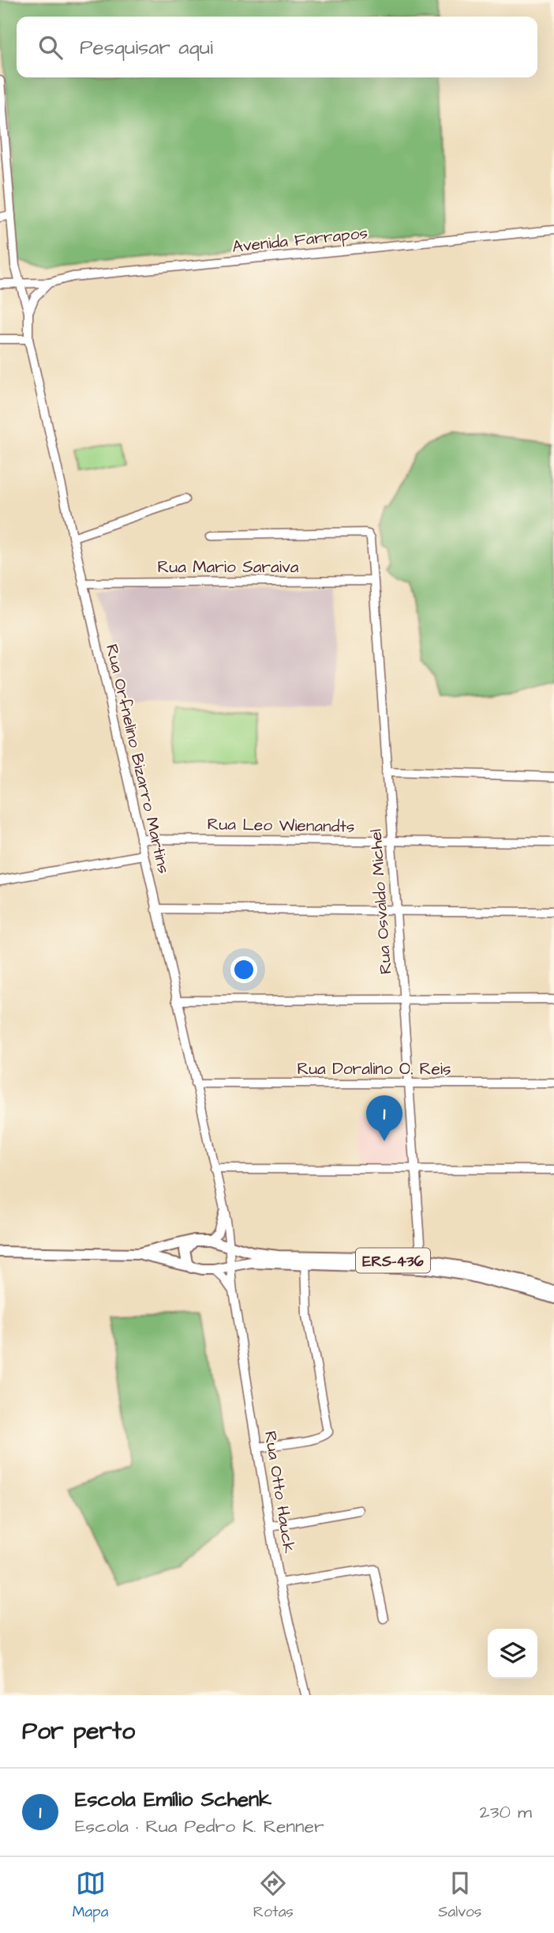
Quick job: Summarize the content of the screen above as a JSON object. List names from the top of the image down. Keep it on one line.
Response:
{"streets":{"main road":["ERS-436"],"street":["Avenida Farrapos","Rua Mario Saraiva","Rua Orfnelino Bizarro Martins","Rua Leo Wienandts","Rua Osvaldo Michel","Rua Doralino O. Reis","Rua Otto Hauck"]},"crossings":[["Rua Mario Saraiva","Rua Orfnelino Bizarro Martins"],["Rua Mario Saraiva","Rua Osvaldo Michel"],["Rua Orfnelino Bizarro Martins","Rua Leo Wienandts"],["Rua Orfnelino Bizarro Martins","Rua Doralino O. Reis"],["Rua Orfnelino Bizarro Martins","ERS-436"],["Rua Orfnelino Bizarro Martins","Rua Otto Hauck"],["Rua Leo Wienandts","Rua Osvaldo Michel"],["Rua Osvaldo Michel","Rua Doralino O. Reis"],["Rua Osvaldo Michel","ERS-436"]],"page":{"search":"Pesquisar aqui","pins":"1","heading":"Por perto","list":[{"mark":"1","name":"Escola Emílio Schenk","note":"Escola · Rua Pedro K. Renner","value":"230 m"}],"nav":["Mapa","Rotas","Salvos"]}}
